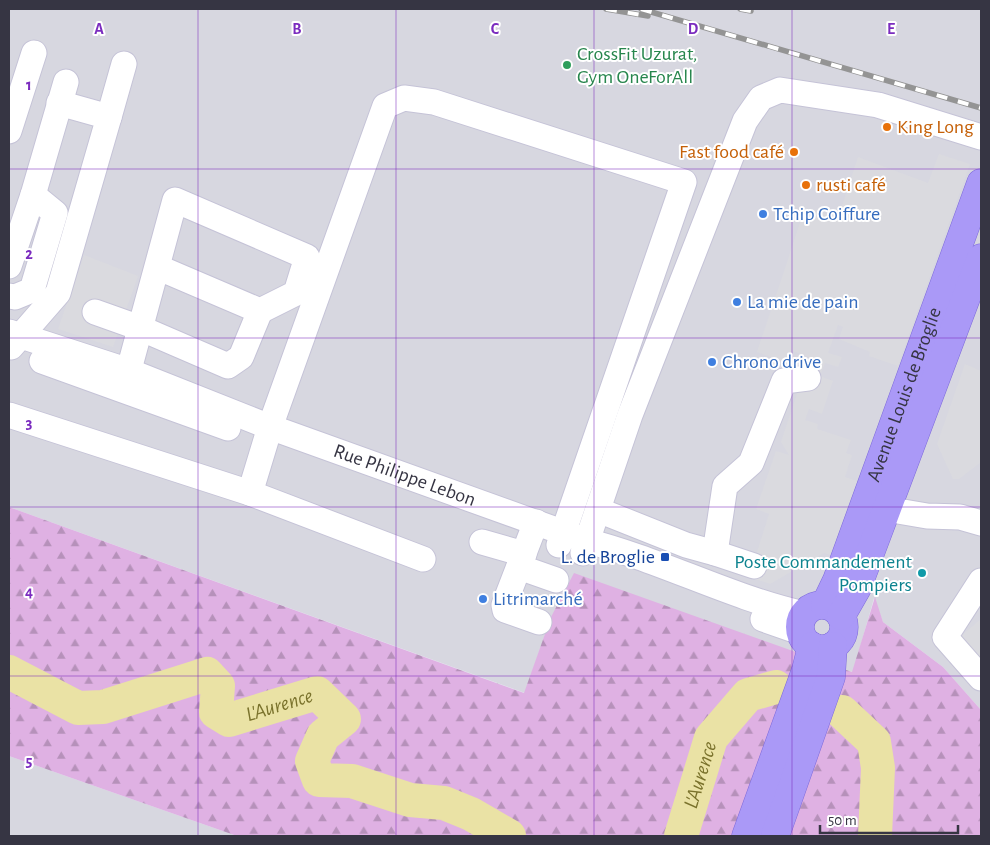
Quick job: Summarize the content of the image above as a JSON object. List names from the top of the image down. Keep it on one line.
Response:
{"streets":{"main road":["Avenue Louis de Broglie"],"street":["Rue Philippe Lebon"]},"crossings":[["Avenue Louis de Broglie","Rue Philippe Lebon"]],"water":["L'Aurence"],"places":{"other":["CrossFit Uzurat, Gym OneForAll","King Long","Fast food café","rusti café","Tchip Coiffure","La mie de pain","Chrono drive","Poste Commandement Pompiers","Litrimarché"],"transit":["L. de Broglie"]},"scale_bar":"50 m","grid":{"columns":["A","B","C","D","E"],"rows":["1","2","3","4","5"]}}
